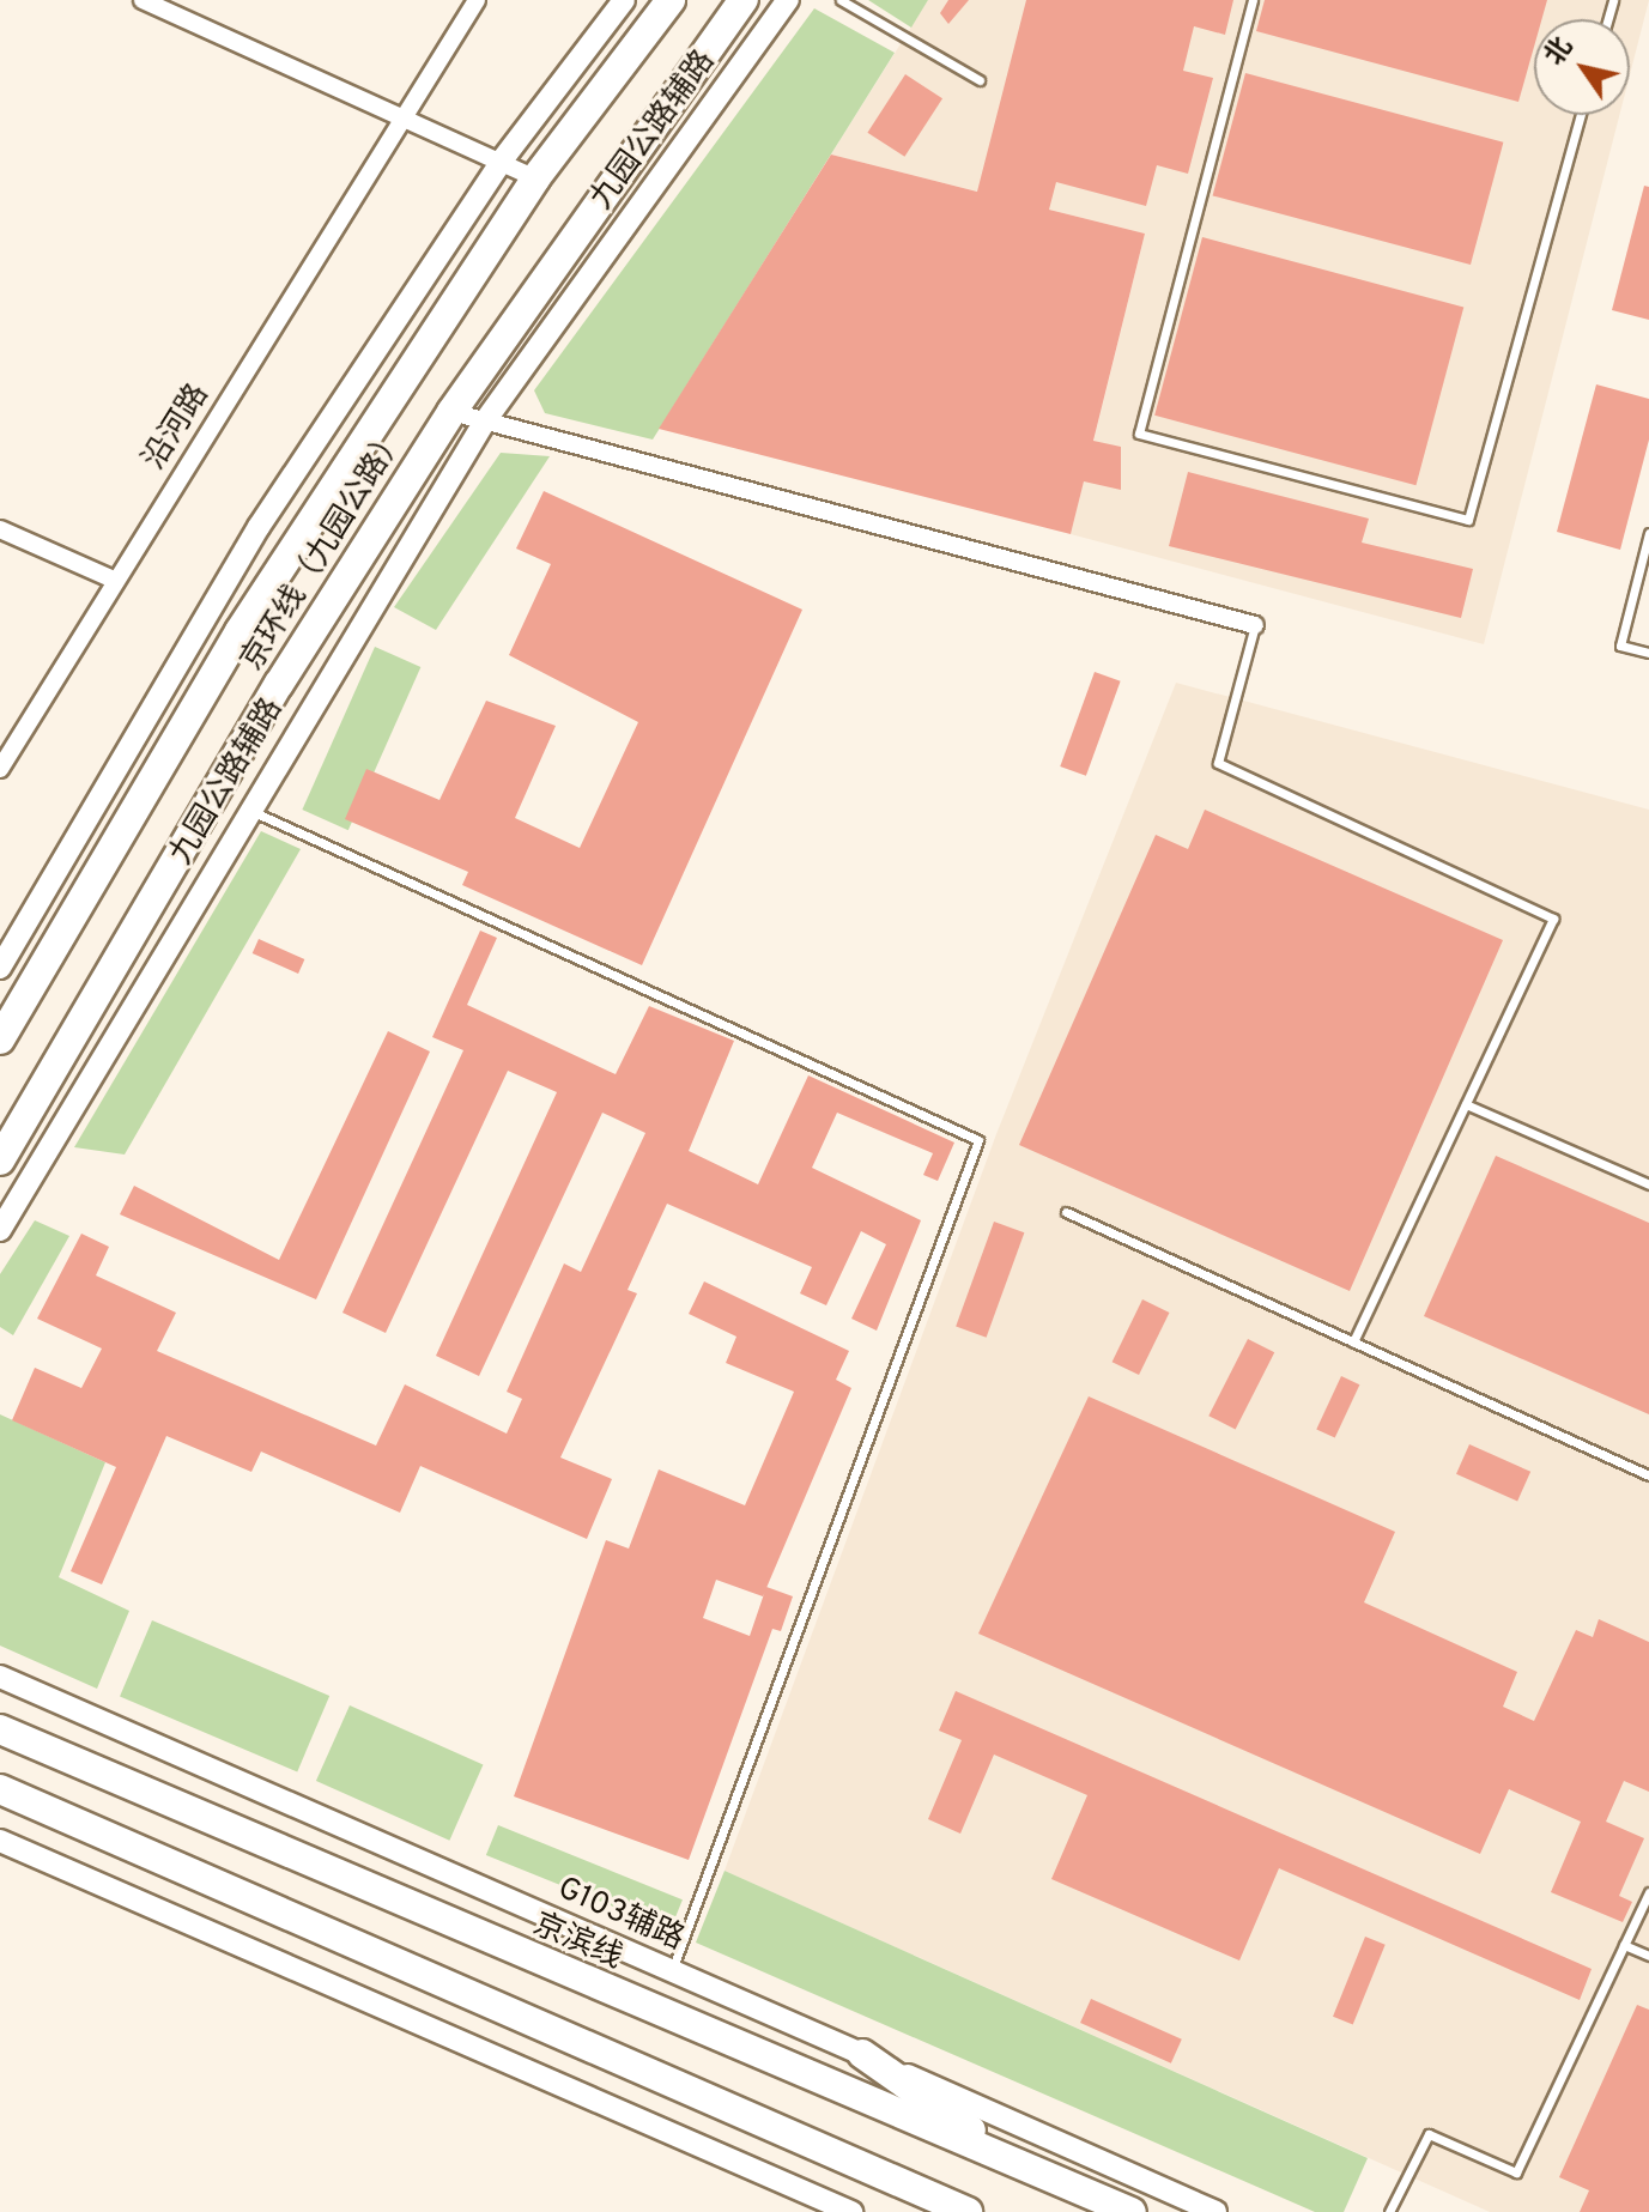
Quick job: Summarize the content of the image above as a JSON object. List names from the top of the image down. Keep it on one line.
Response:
{"streets":{"highway":["京环线（九园公路）","京滨线"],"street":["九园公路辅路","沿河路","G103辅路"]},"north":"top left"}
